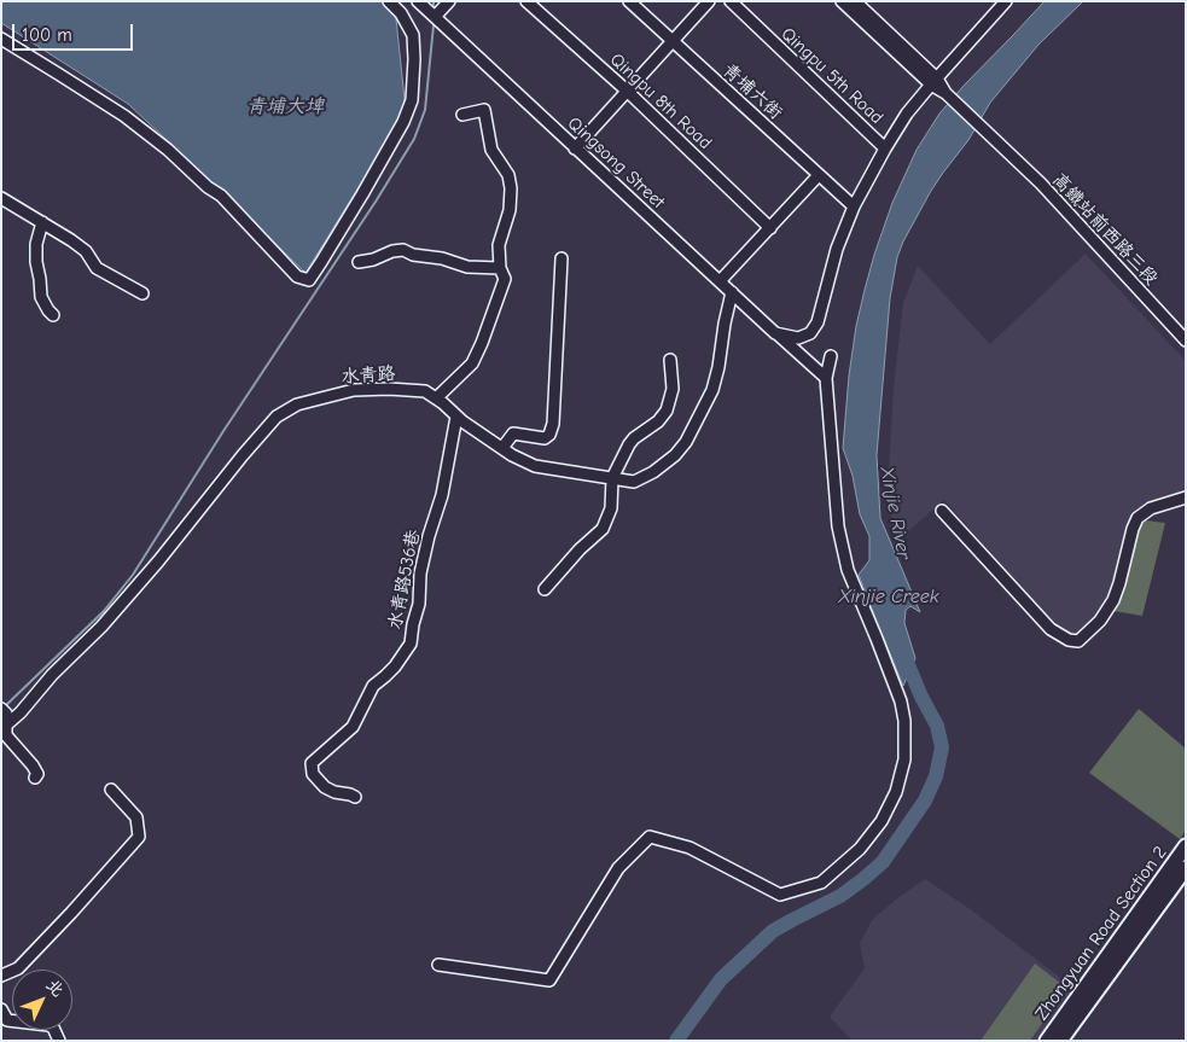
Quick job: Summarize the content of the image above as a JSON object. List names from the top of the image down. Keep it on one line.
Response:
{"streets":{"main road":["Zhongyuan Road Section 2"],"street":["Qingpu 5th Road","青埔六街","Qingpu 8th Road","Qingsong Street","高鐵站前西路三段","水青路","水青路536巷"]},"crossings":[["Qingsong Street","水青路"],["水青路","水青路536巷"]],"water":["青埔大埤","Xinjie River","Xinjie Creek"],"scale_bar":"100 m","north":"top right"}
